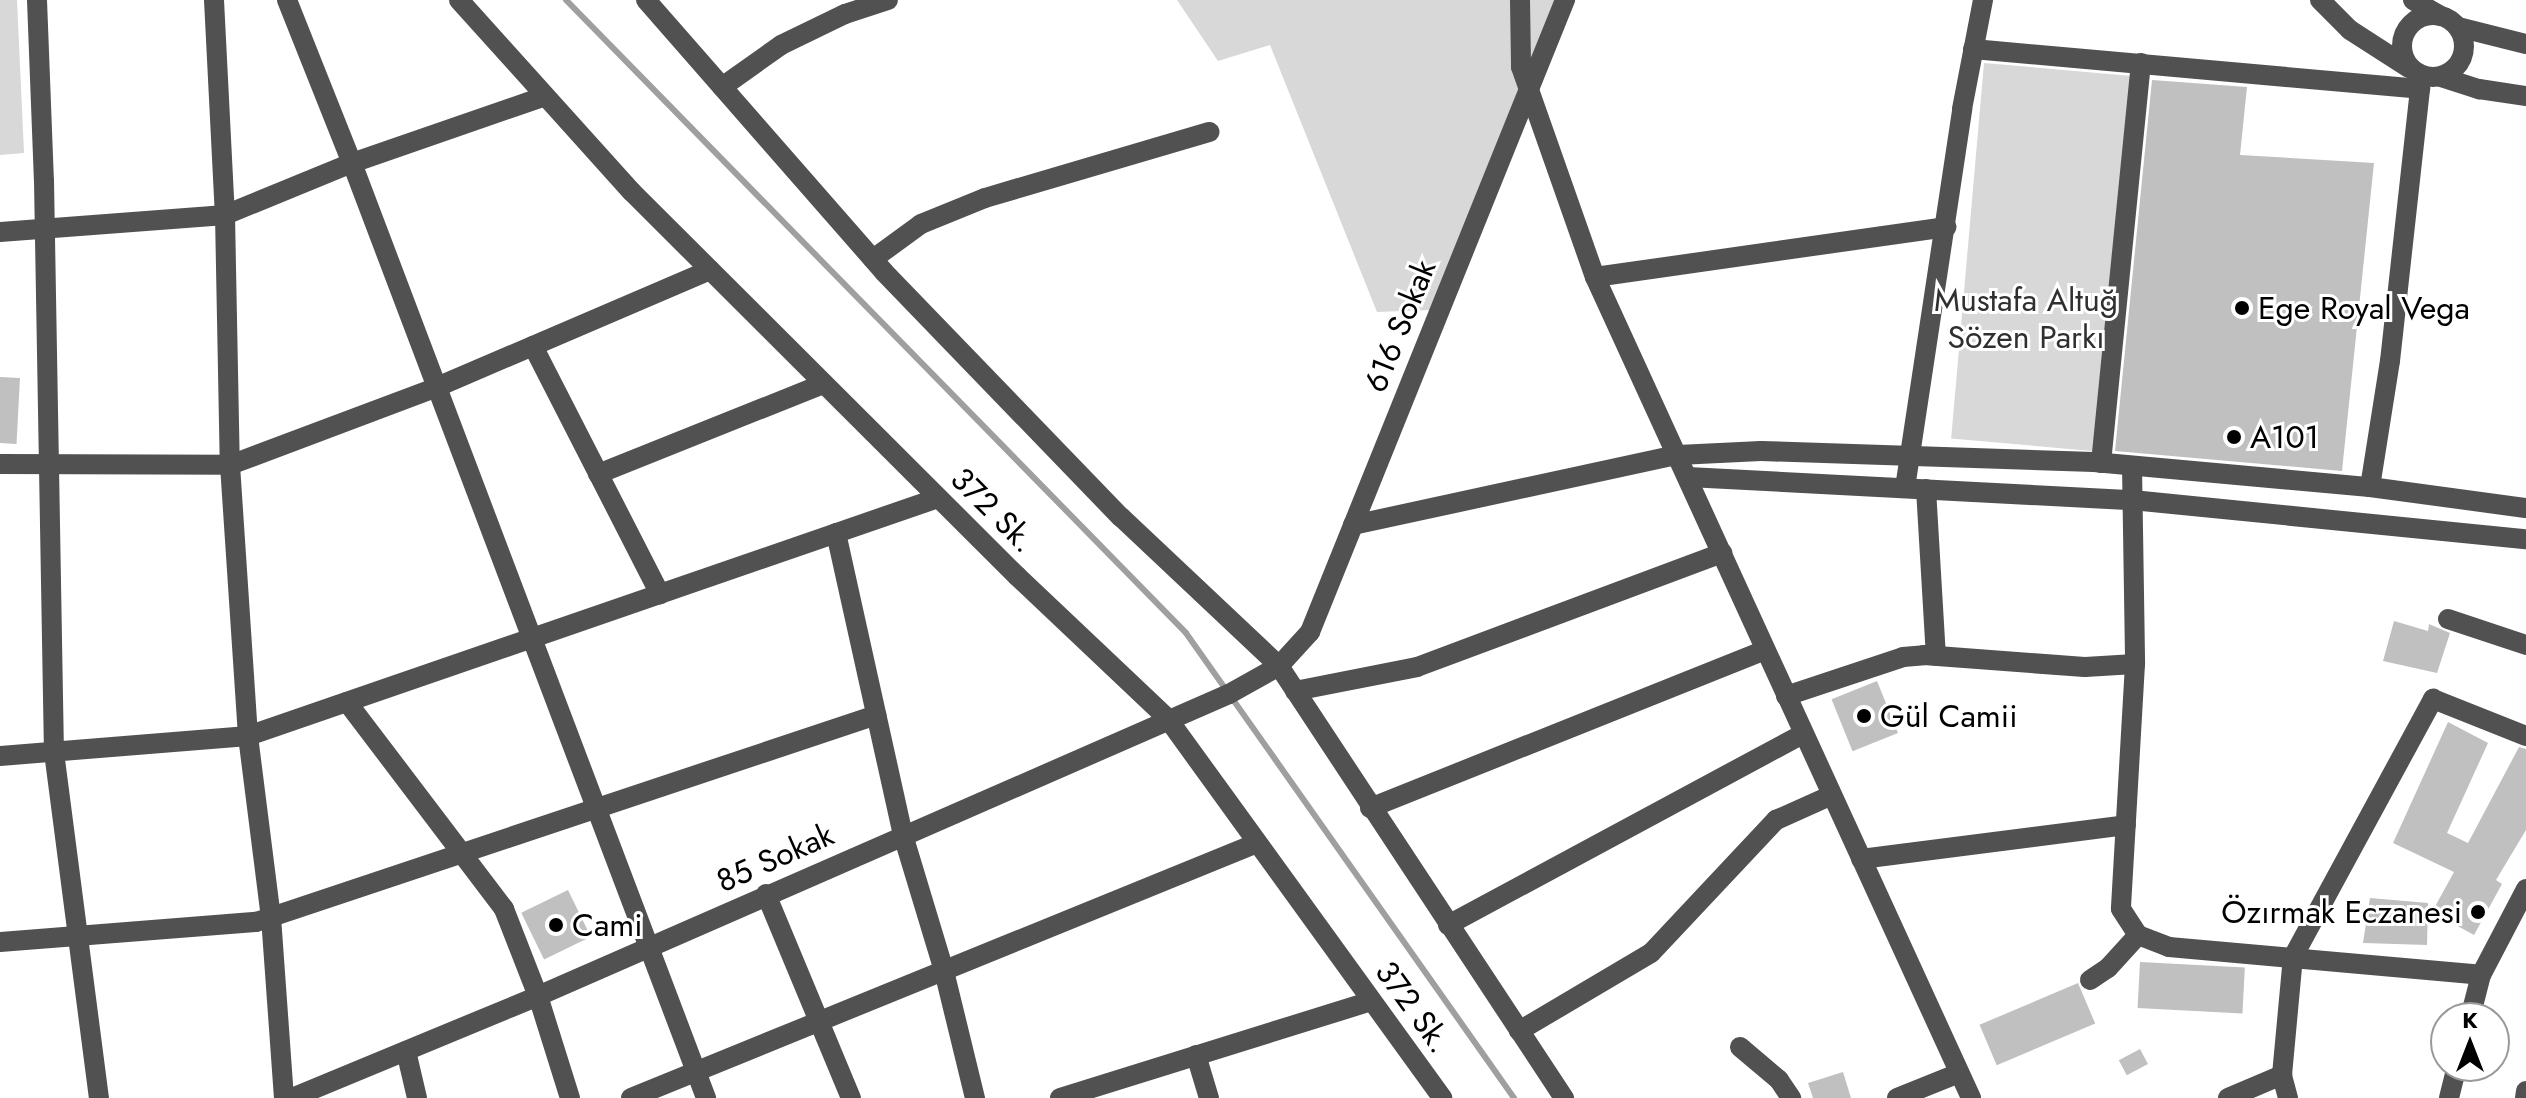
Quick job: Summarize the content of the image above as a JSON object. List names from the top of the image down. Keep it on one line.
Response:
{"streets":{"street":["616 Sokak","372 Sk.","85 Sokak"]},"crossings":[["616 Sokak","85 Sokak"],["372 Sk.","85 Sokak"]],"parks":["Mustafa Altuğ Sözen Parkı"],"places":["Ege Royal Vega","A101","Gül Camii","Özırmak Eczanesi","Cami"],"north":"top"}
